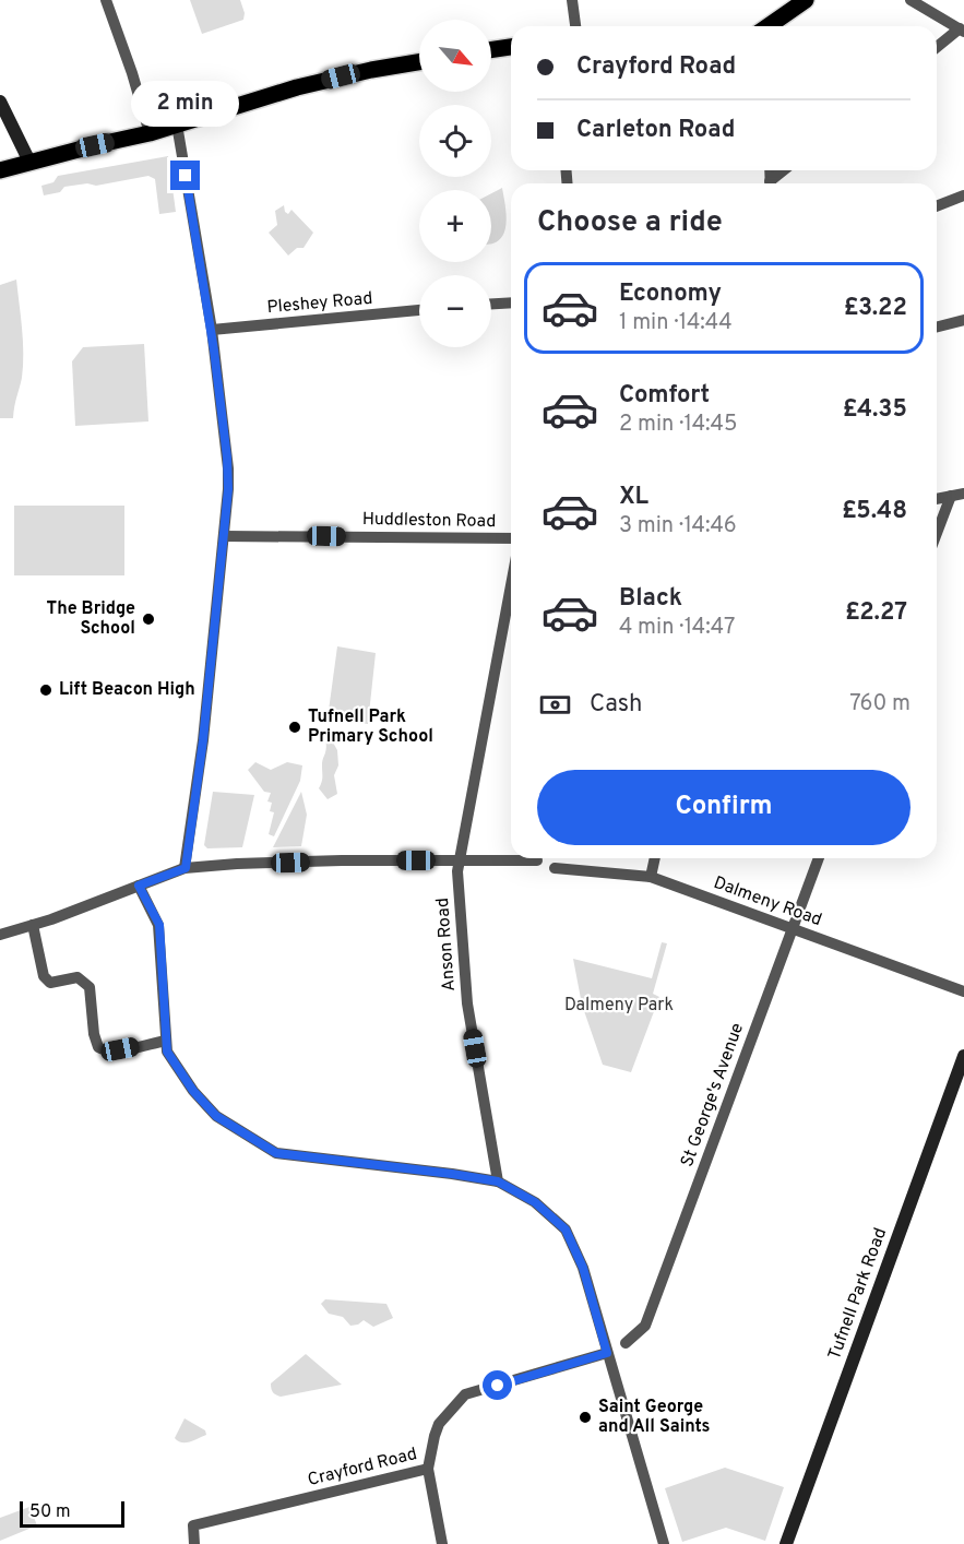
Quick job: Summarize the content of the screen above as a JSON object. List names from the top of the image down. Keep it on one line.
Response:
{"streets":{"street":["Pleshey Road","Huddleston Road","Dalmeny Road","Anson Road","St George's Avenue","Tufnell Park Road","Crayford Road"]},"crossings":[["Dalmeny Road","St George's Avenue"]],"parks":["Dalmeny Park"],"places":["The Bridge School","Lift Beacon High","Tufnell Park Primary School","Saint George and All Saints"],"scale_bar":"50 m","north":"bottom right","page":{"map_buttons":["+","−"],"banner":["Crayford Road","Carleton Road"],"bubble":"2 min","heading":"Choose a ride","list":[{"name":"Economy","note":"1 min · 14:44","value":"£3.22"},{"name":"Comfort","note":"2 min · 14:45","value":"£4.35"},{"name":"XL","note":"3 min · 14:46","value":"£5.48"},{"name":"Black","note":"4 min · 14:47","value":"£2.27"}],"pay":["Cash","760 m"],"buttons":"Confirm","scale":"50 m"}}
